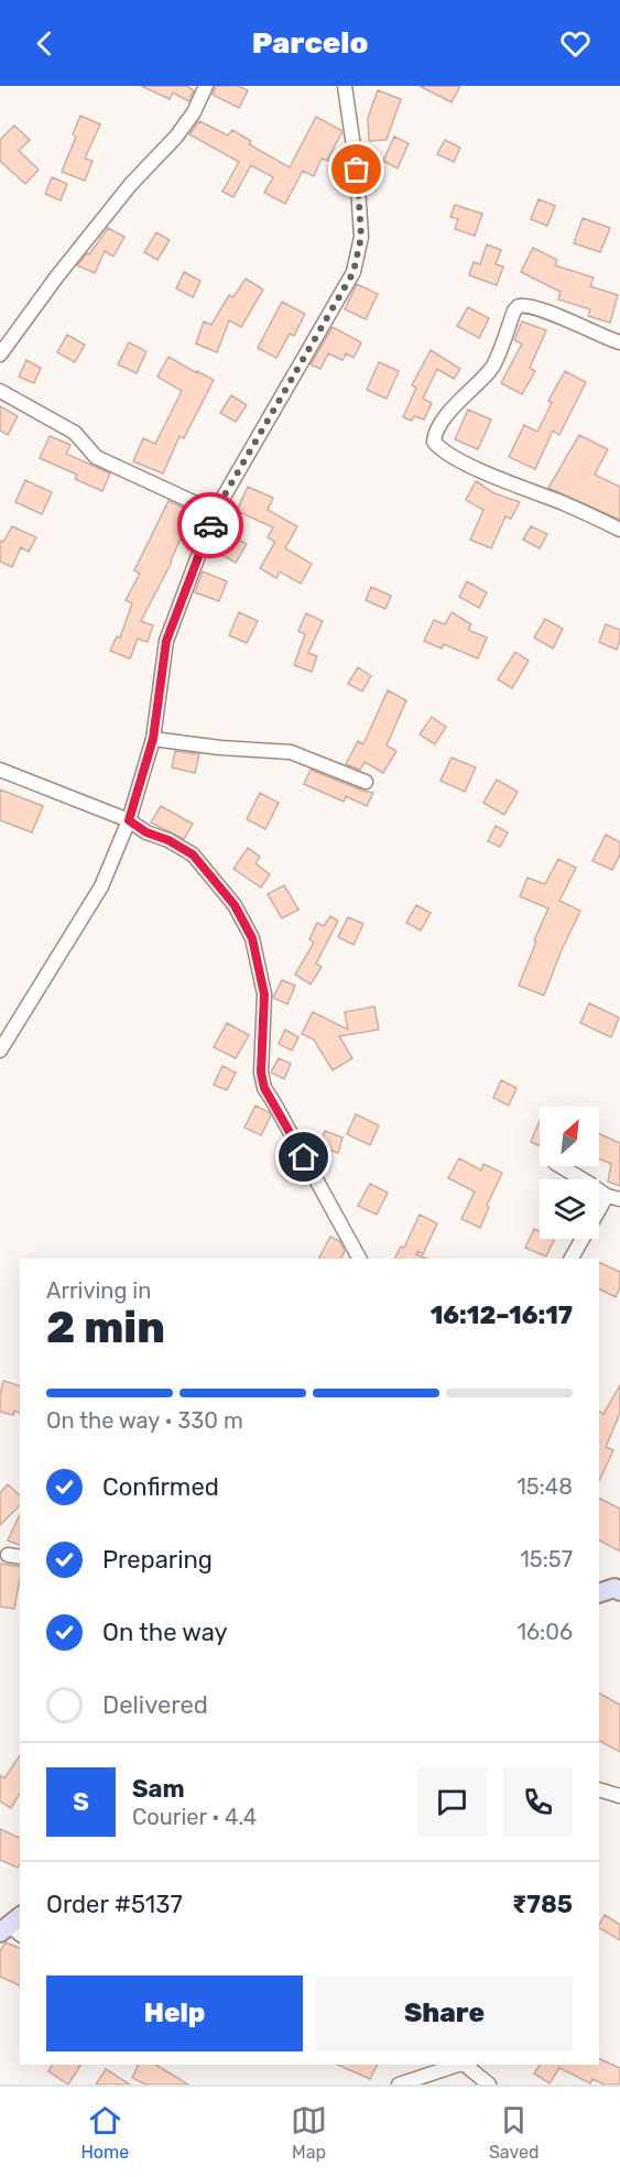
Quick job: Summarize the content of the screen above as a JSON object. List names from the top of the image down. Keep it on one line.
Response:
{"north":"top right","page":{"header":"Parcelo","heading":["2 min","Arriving in","16:12–16:17"],"panel":["Sam","Courier · 4.4","Order #5137","₹785"],"bar":"On the way · 330 m","list":[["Confirmed","15:48"],["Preparing","15:57"],["On the way","16:06"],"Delivered"],"round":"S","buttons":["Help","Share"],"tabs":["Home","Map","Saved"]}}
